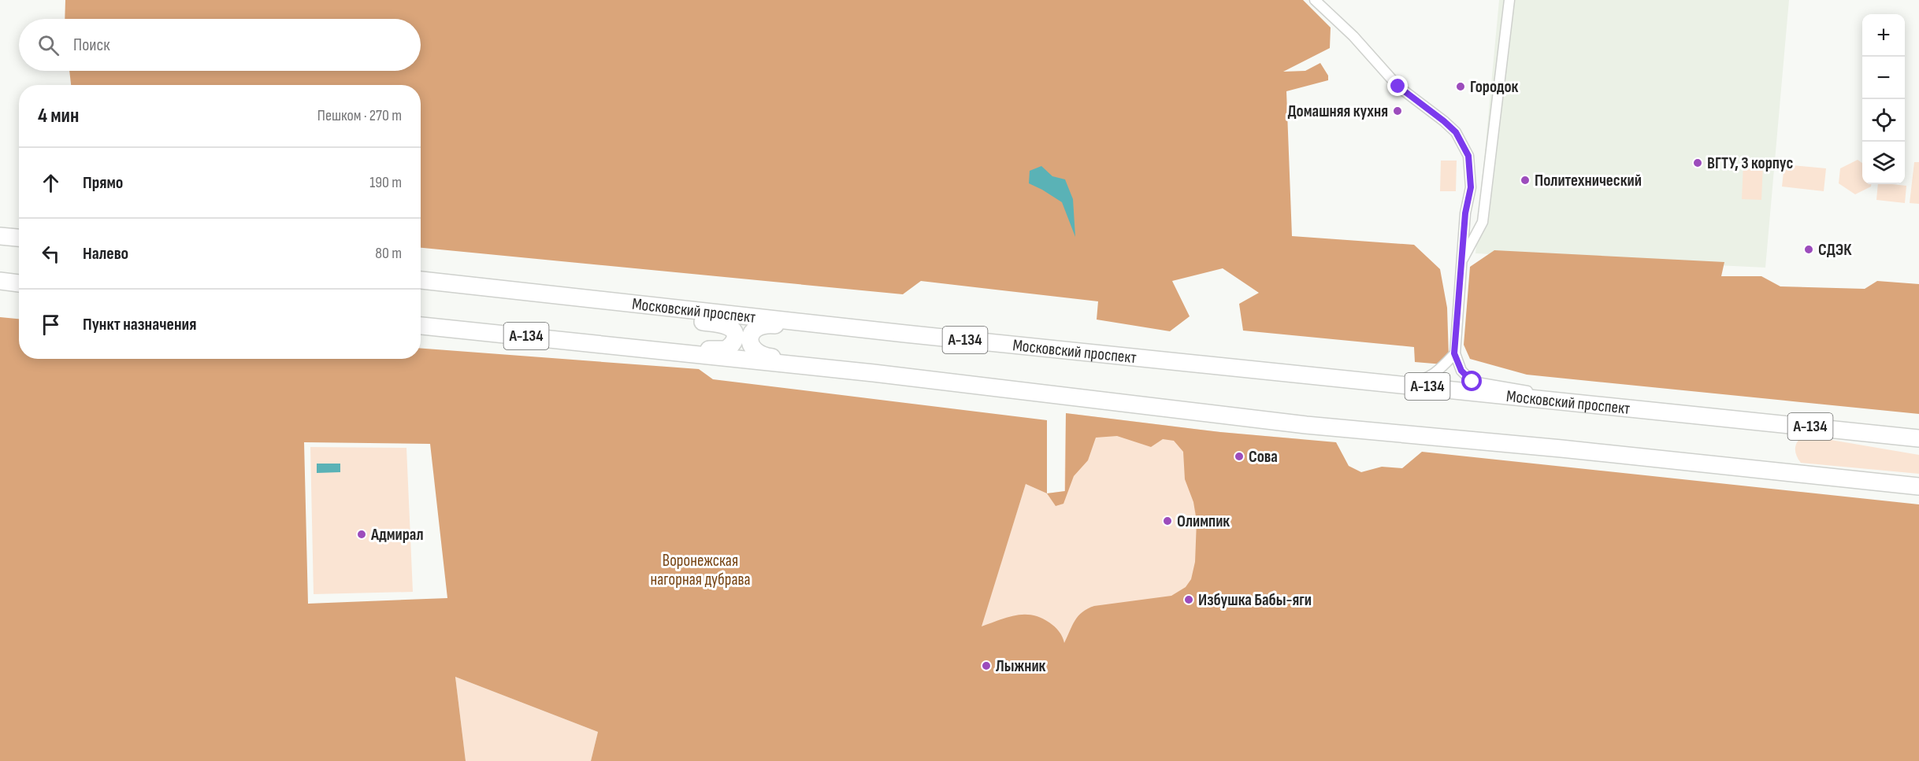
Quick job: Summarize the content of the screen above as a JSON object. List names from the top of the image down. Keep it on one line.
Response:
{"streets":{"highway":["Московский проспект","А-134"]},"parks":["Воронежская нагорная дубрава"],"places":["Городок","Домашняя кухня","ВГТУ, 3 корпус","Политехнический","СДЭК","Сова","Олимпик","Адмирал","Избушка Бабы-яги","Лыжник"],"page":{"map_buttons":["+","−"],"search":"Поиск","heading":["4 мин","Пешком · 270 m"],"list":[["Прямо","190 m"],["Налево","80 m"],"Пункт назначения"]}}
